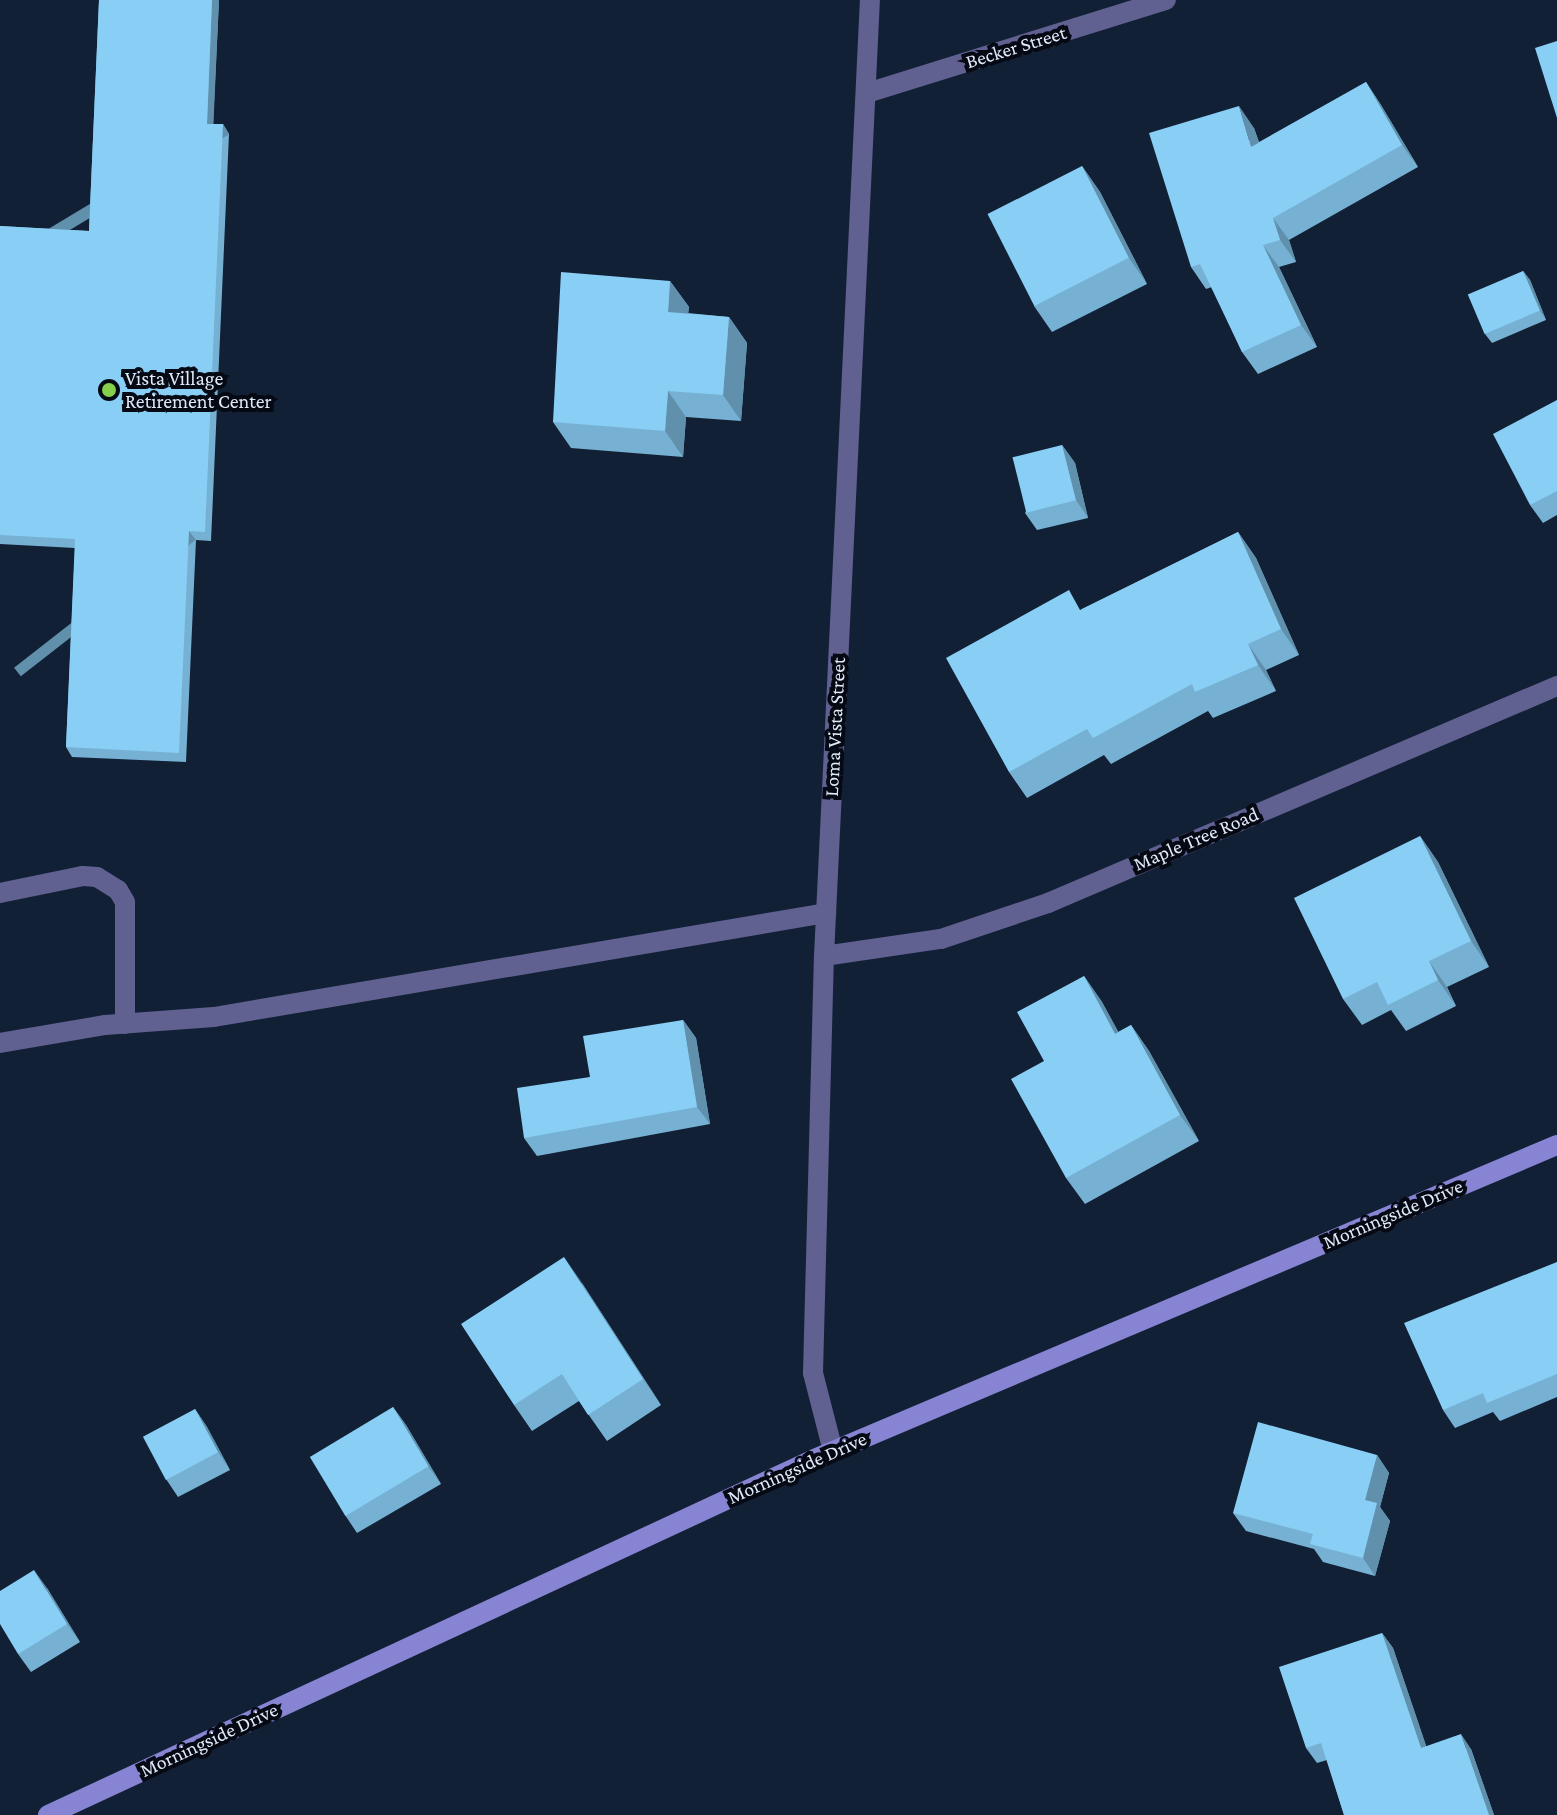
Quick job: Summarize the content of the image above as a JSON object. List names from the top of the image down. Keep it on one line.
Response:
{"streets":{"street":["Becker Street","Loma Vista Street","Maple Tree Road","Morningside Drive"]},"crossings":[["Becker Street","Loma Vista Street"],["Loma Vista Street","Maple Tree Road"],["Loma Vista Street","Morningside Drive"]],"places":["Vista Village Retirement Center"]}
